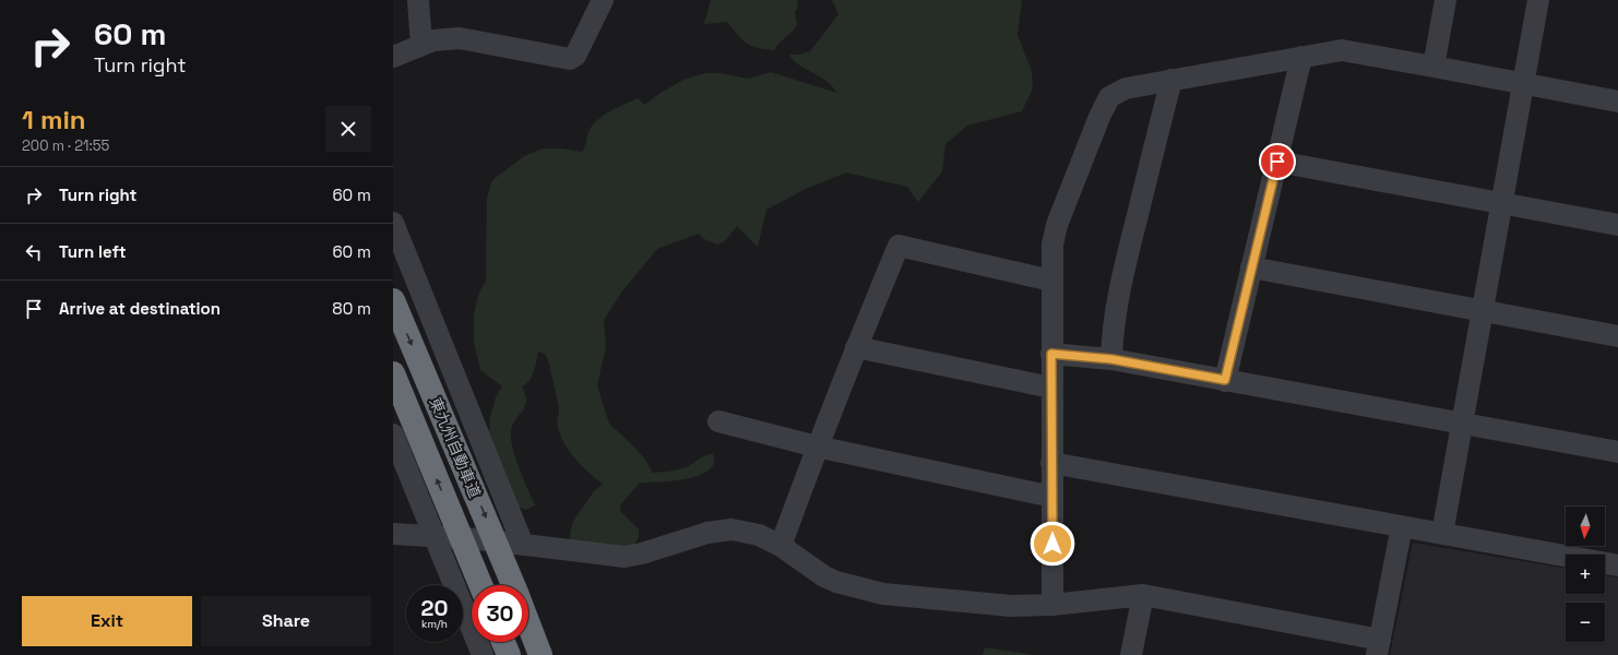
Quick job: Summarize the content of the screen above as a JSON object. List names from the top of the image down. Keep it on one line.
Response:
{"streets":{"highway":["東九州自動車道"]},"north":"bottom","page":{"turn":["60 m","Turn right"],"heading":["1 min","200 m · 21:55"],"list":[{"name":"Turn right","value":"60 m"},{"name":"Turn left","value":"60 m"},{"name":"Arrive at destination","value":"80 m"}],"map_buttons":["+","−"],"speed":"20 km/h","limit":"30","buttons":["Exit","Share"]}}
